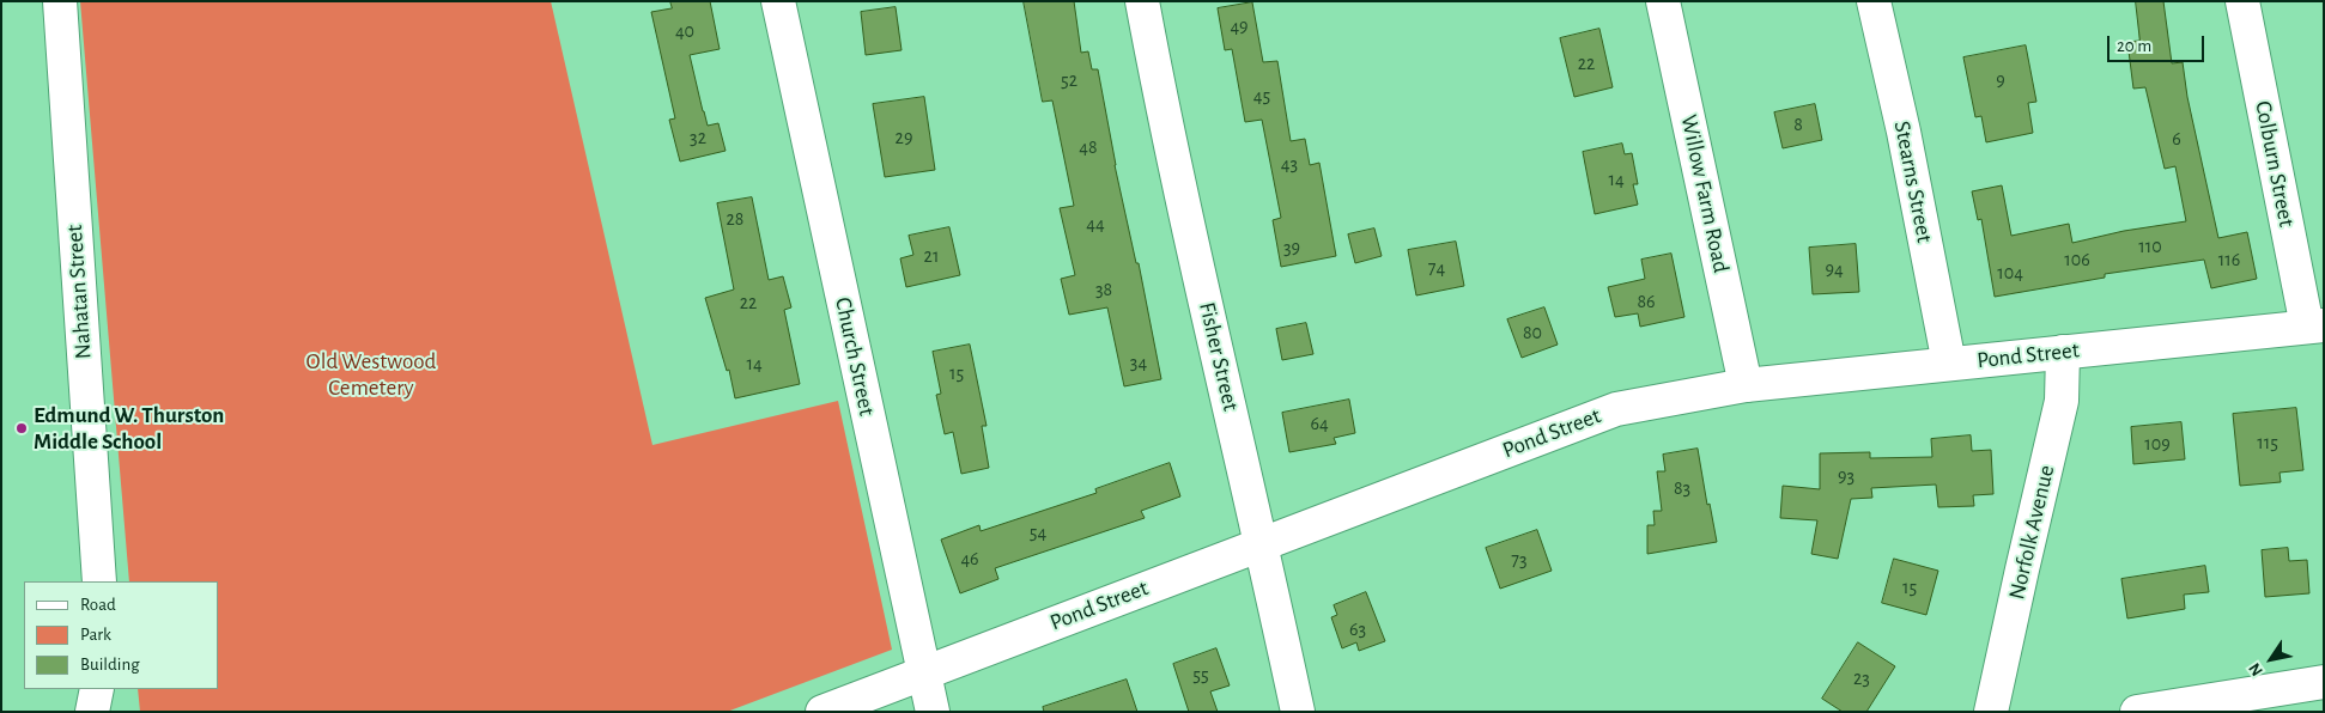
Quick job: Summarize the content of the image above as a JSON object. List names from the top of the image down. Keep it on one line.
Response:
{"streets":{"street":["Colburn Street","Stearns Street","Willow Farm Road","Nahatan Street","Pond Street","Church Street","Fisher Street","Norfolk Avenue"]},"crossings":[["Colburn Street","Pond Street"],["Stearns Street","Pond Street"],["Willow Farm Road","Pond Street"],["Pond Street","Church Street"],["Pond Street","Fisher Street"],["Pond Street","Norfolk Avenue"]],"parks":["Old Westwood Cemetery"],"places":["Edmund W. Thurston Middle School"],"house_numbers":["49","40","22","52","9","45","8","32","29","6","48","43","14","28","44","110","39","21","106","116","74","94","104","38","86","22","80","34","14","15","64","115","109","93","83","54","46","73","15","63","55","23"],"legend":["Road","Park","Building"],"scale_bar":"20 m","north":"bottom left"}
